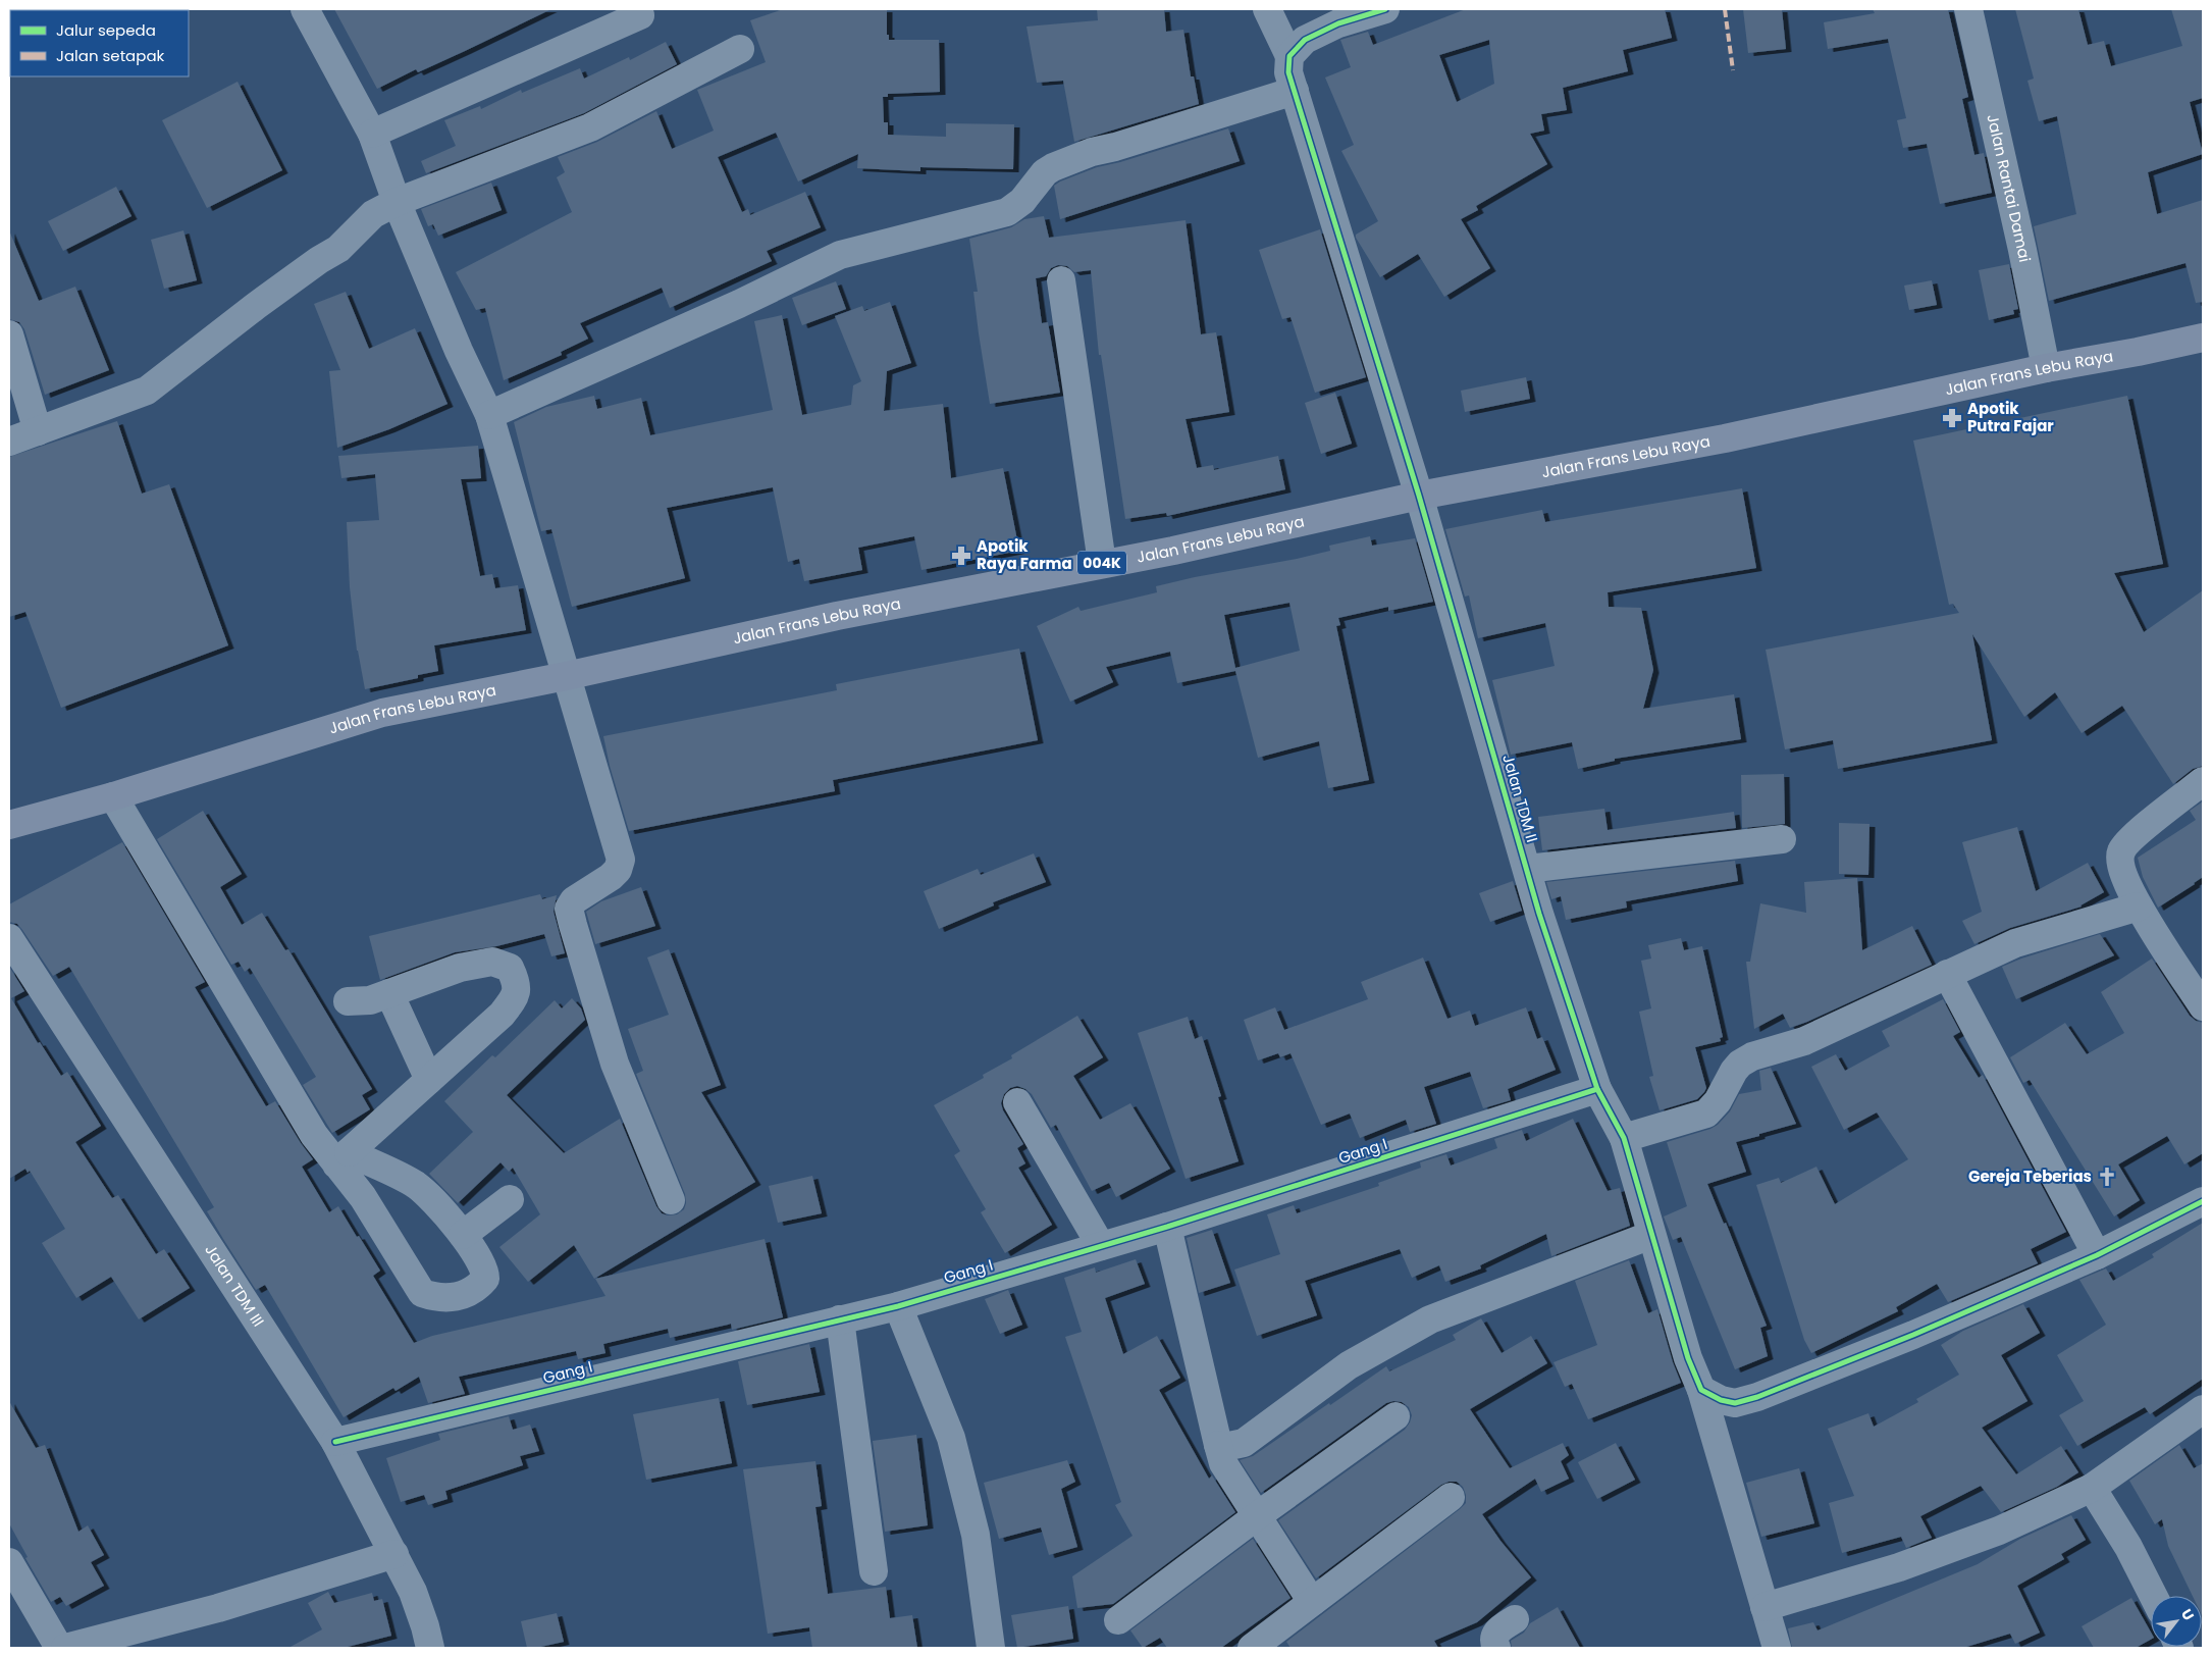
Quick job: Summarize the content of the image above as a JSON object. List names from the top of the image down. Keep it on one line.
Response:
{"streets":{"main road":["Jalan Frans Lebu Raya","004K"],"street":["Jalan Rantai Damai","Jalan TDM II","Gang I","Jalan TDM III"]},"crossings":[["Jalan Rantai Damai","Jalan Frans Lebu Raya"],["Jalan Frans Lebu Raya","Jalan TDM II"],["Jalan TDM II","Gang I"],["Gang I","Jalan TDM III"]],"places":{"pharmacy":["Apotik Putra Fajar","Apotik Raya Farma"],"church":["Gereja Teberias"]},"legend":["Jalur sepeda","Jalan setapak"],"north":"top right"}
